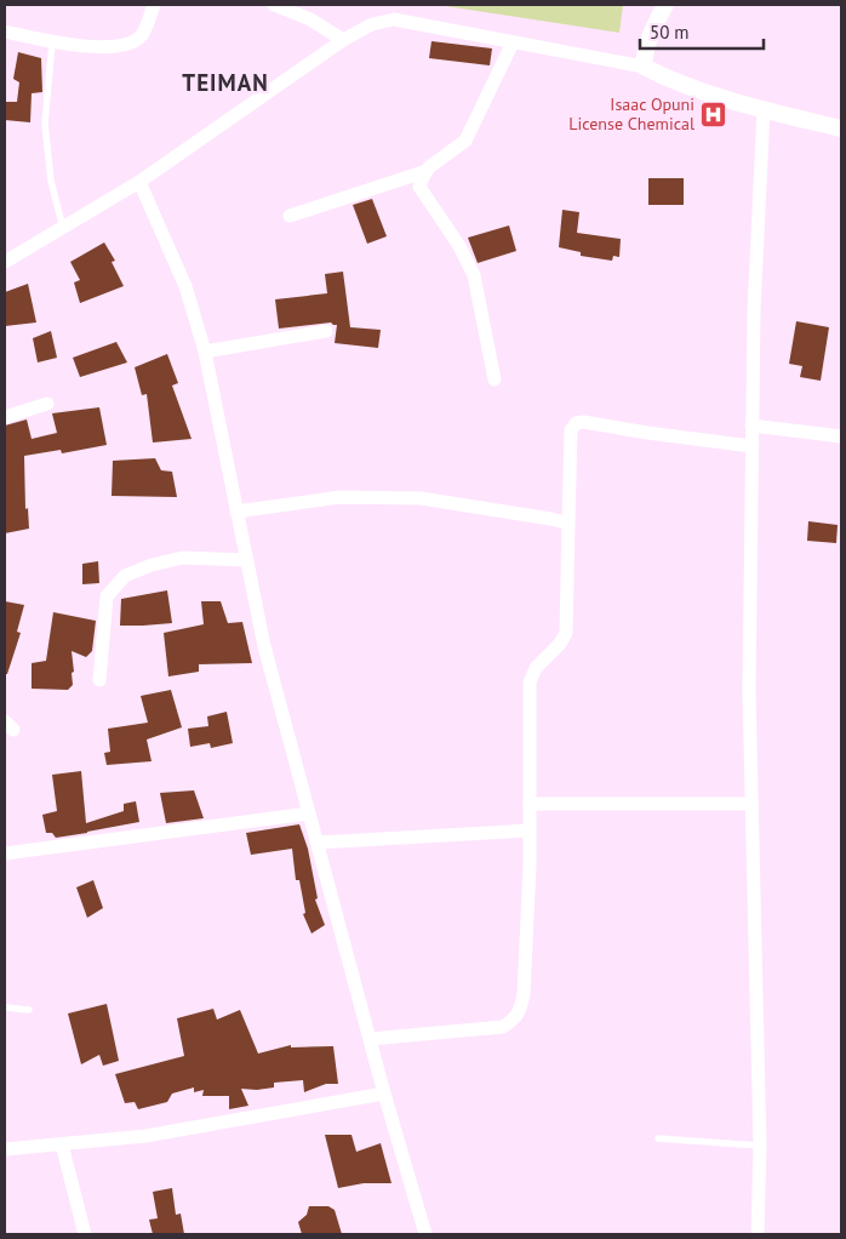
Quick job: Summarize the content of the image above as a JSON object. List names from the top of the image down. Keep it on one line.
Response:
{"districts":["TEIMAN"],"places":{"hospital":["Isaac Opuni License Chemical"]},"scale_bar":"50 m"}
